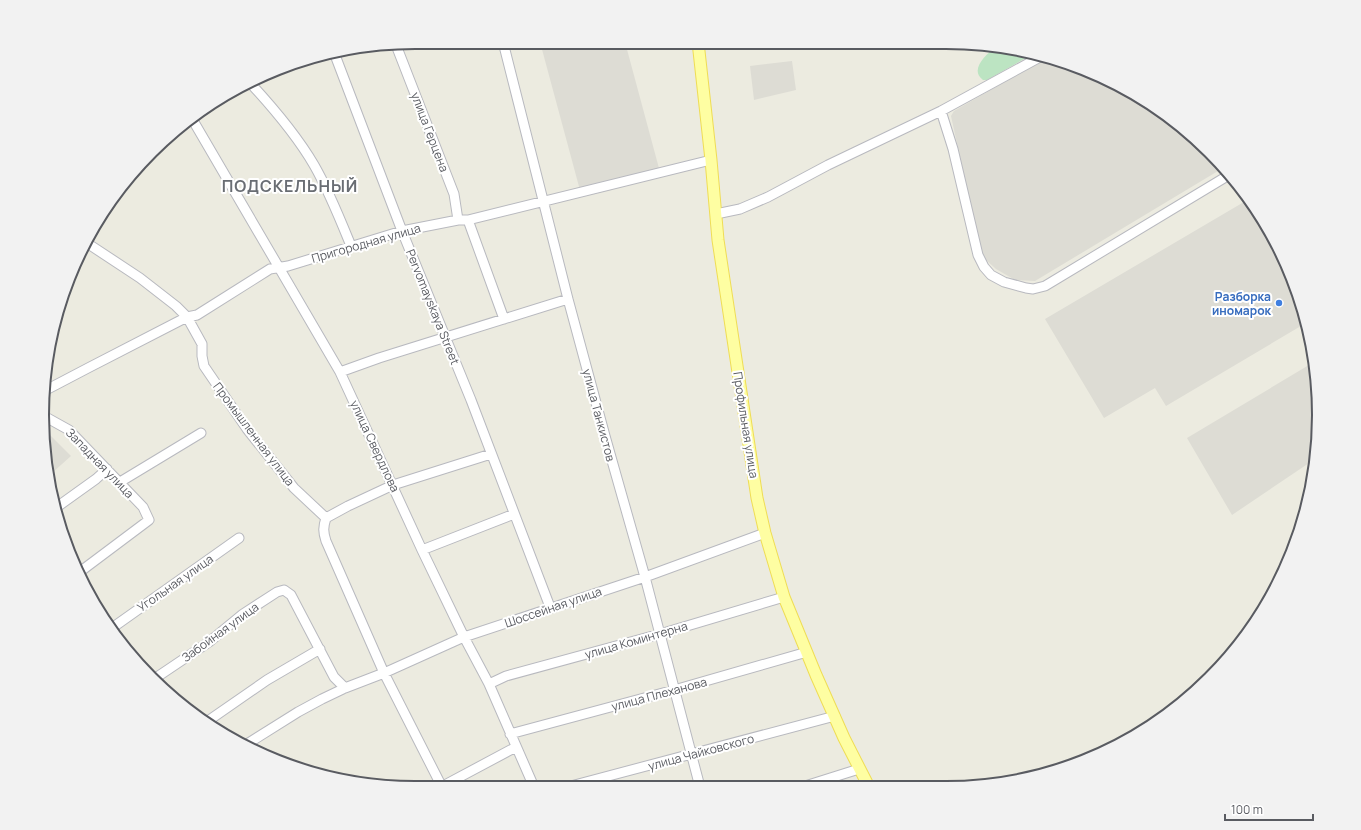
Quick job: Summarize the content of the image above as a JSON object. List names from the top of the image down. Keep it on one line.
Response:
{"streets":{"main road":["Профильная улица"],"street":["улица Герцена","Пригородная улица","Pervomayskaya Street","улица Танкистов","Промышленная улица","улица Свердлова","Западная улица","Угольная улица","Шоссейная улица","Забойная улица","улица Коминтерна","улица Плеханова","улица Чайковского"]},"crossings":[["улица Герцена","Пригородная улица"],["Пригородная улица","Pervomayskaya Street"],["Пригородная улица","улица Танкистов"],["Пригородная улица","Профильная улица"],["Пригородная улица","Промышленная улица"],["Пригородная улица","улица Свердлова"],["Pervomayskaya Street","Шоссейная улица"],["улица Танкистов","Шоссейная улица"],["улица Танкистов","улица Коминтерна"],["улица Танкистов","улица Плеханова"],["улица Танкистов","улица Чайковского"],["Профильная улица","Шоссейная улица"],["Профильная улица","улица Коминтерна"],["Профильная улица","улица Плеханова"],["Профильная улица","улица Чайковского"],["улица Свердлова","Шоссейная улица"],["улица Свердлова","улица Коминтерна"],["улица Свердлова","улица Плеханова"]],"districts":["ПОДСКЕЛЬНЫЙ"],"places":["Разборка иномарок"],"scale_bar":"100 m"}
